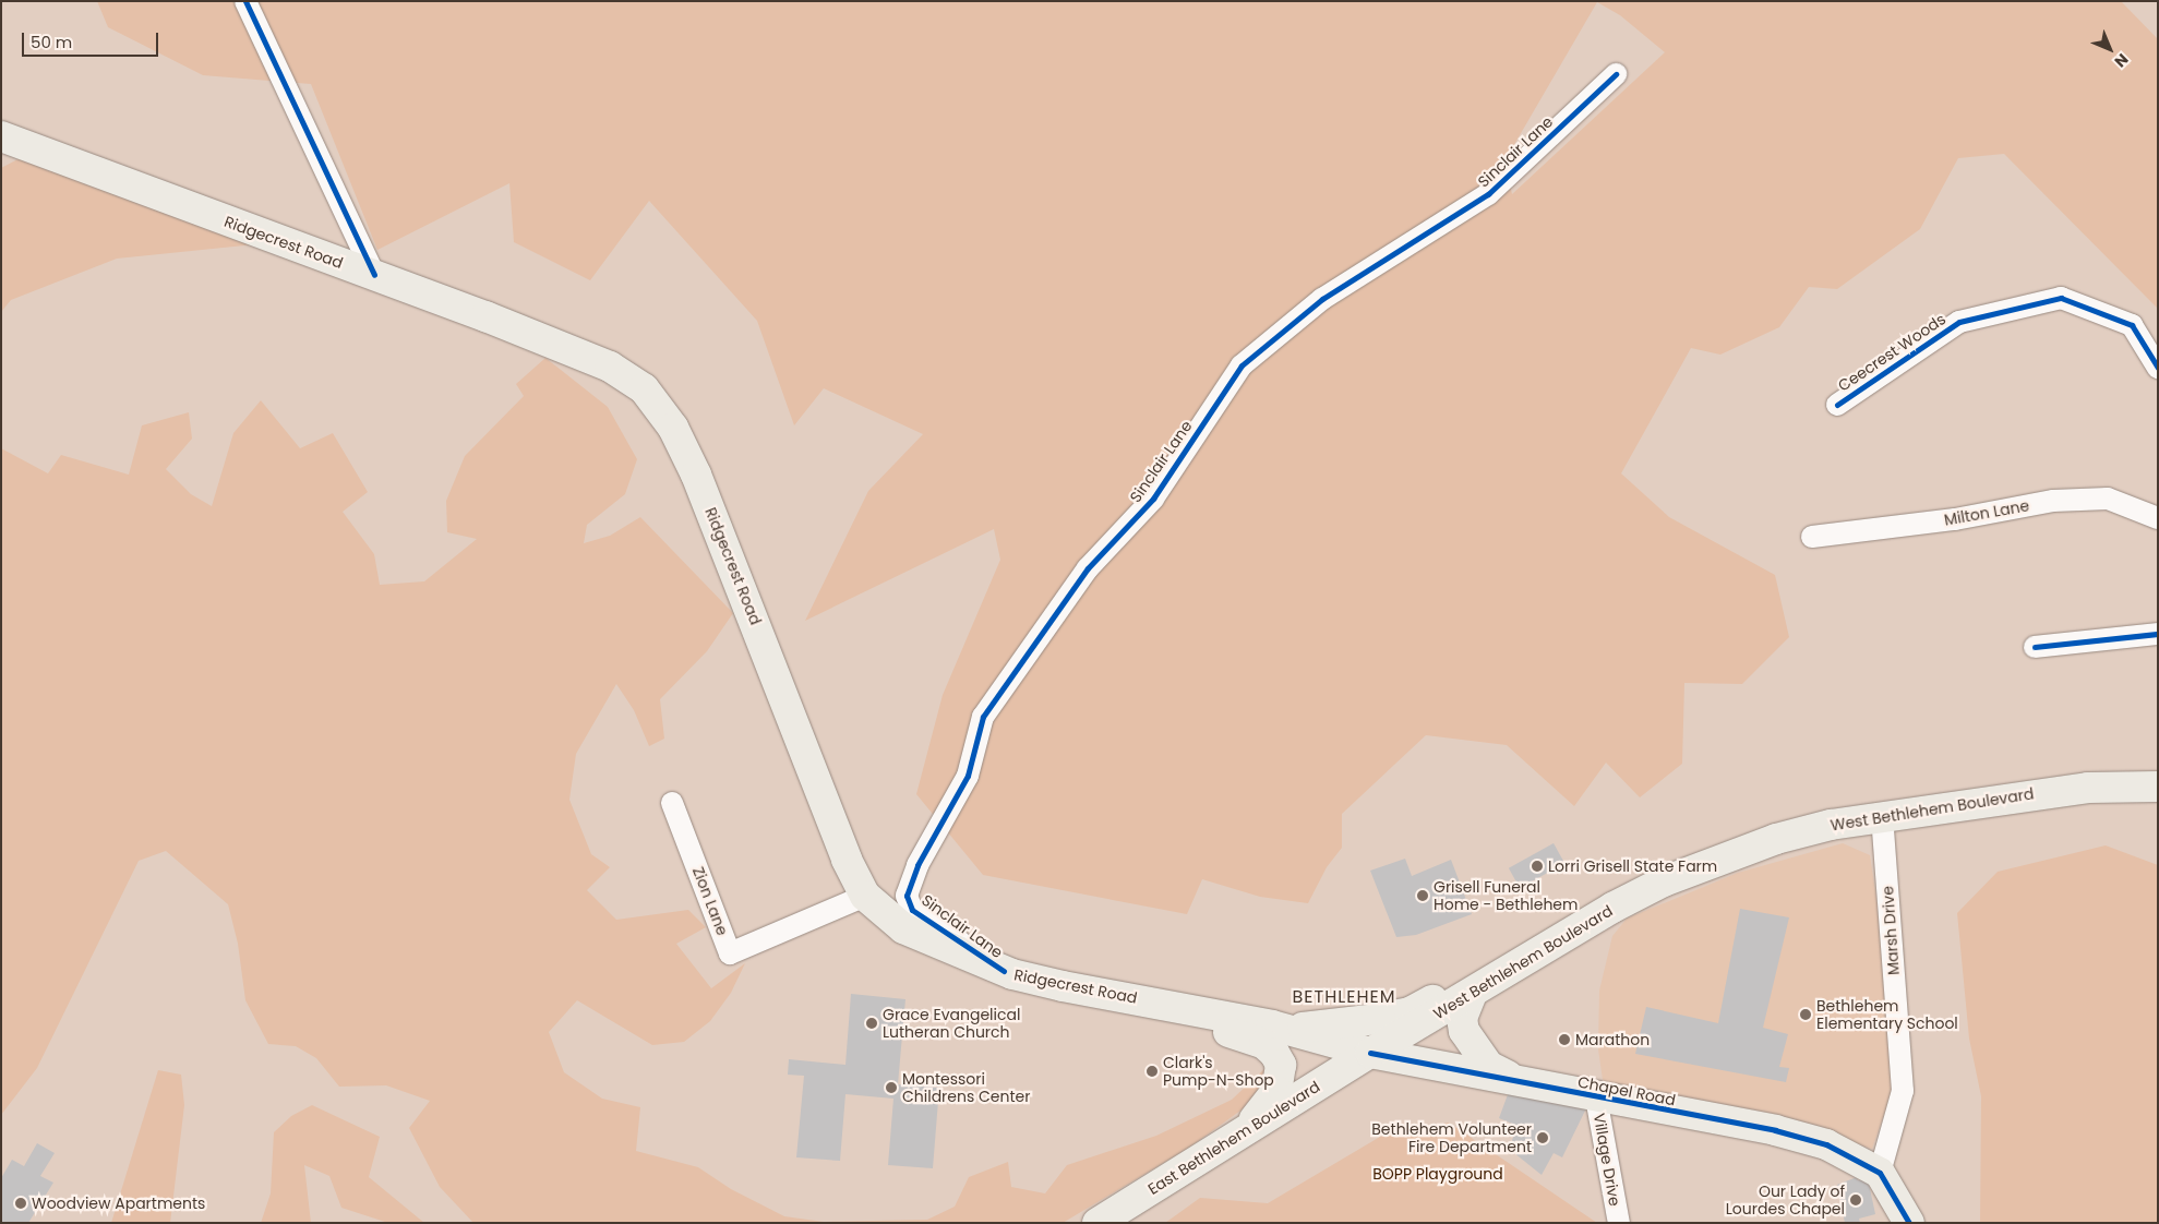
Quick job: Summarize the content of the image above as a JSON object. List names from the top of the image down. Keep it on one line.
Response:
{"streets":{"main road":["Ridgecrest Road","West Bethlehem Boulevard","Chapel Road","East Bethlehem Boulevard"],"street":["Sinclair Lane","Ceecrest Woods","Milton Lane","Zion Lane","Marsh Drive","Village Drive"]},"crossings":[["Sinclair Lane","Ridgecrest Road"],["Ridgecrest Road","West Bethlehem Boulevard"],["Ridgecrest Road","Zion Lane"],["Ridgecrest Road","Chapel Road"],["Ridgecrest Road","East Bethlehem Boulevard"],["West Bethlehem Boulevard","Marsh Drive"],["West Bethlehem Boulevard","Chapel Road"],["West Bethlehem Boulevard","East Bethlehem Boulevard"],["Marsh Drive","Chapel Road"],["Chapel Road","East Bethlehem Boulevard"],["Chapel Road","Village Drive"]],"districts":["BETHLEHEM"],"parks":["BOPP Playground"],"places":["Lorri Grisell State Farm","Grisell Funeral Home - Bethlehem","Bethlehem Elementary School","Grace Evangelical Lutheran Church","Marathon","Clark's Pump-N-Shop","Montessori Childrens Center","Bethlehem Volunteer Fire Department","Our Lady of Lourdes Chapel","Woodview Apartments"],"scale_bar":"50 m","north":"bottom right"}
